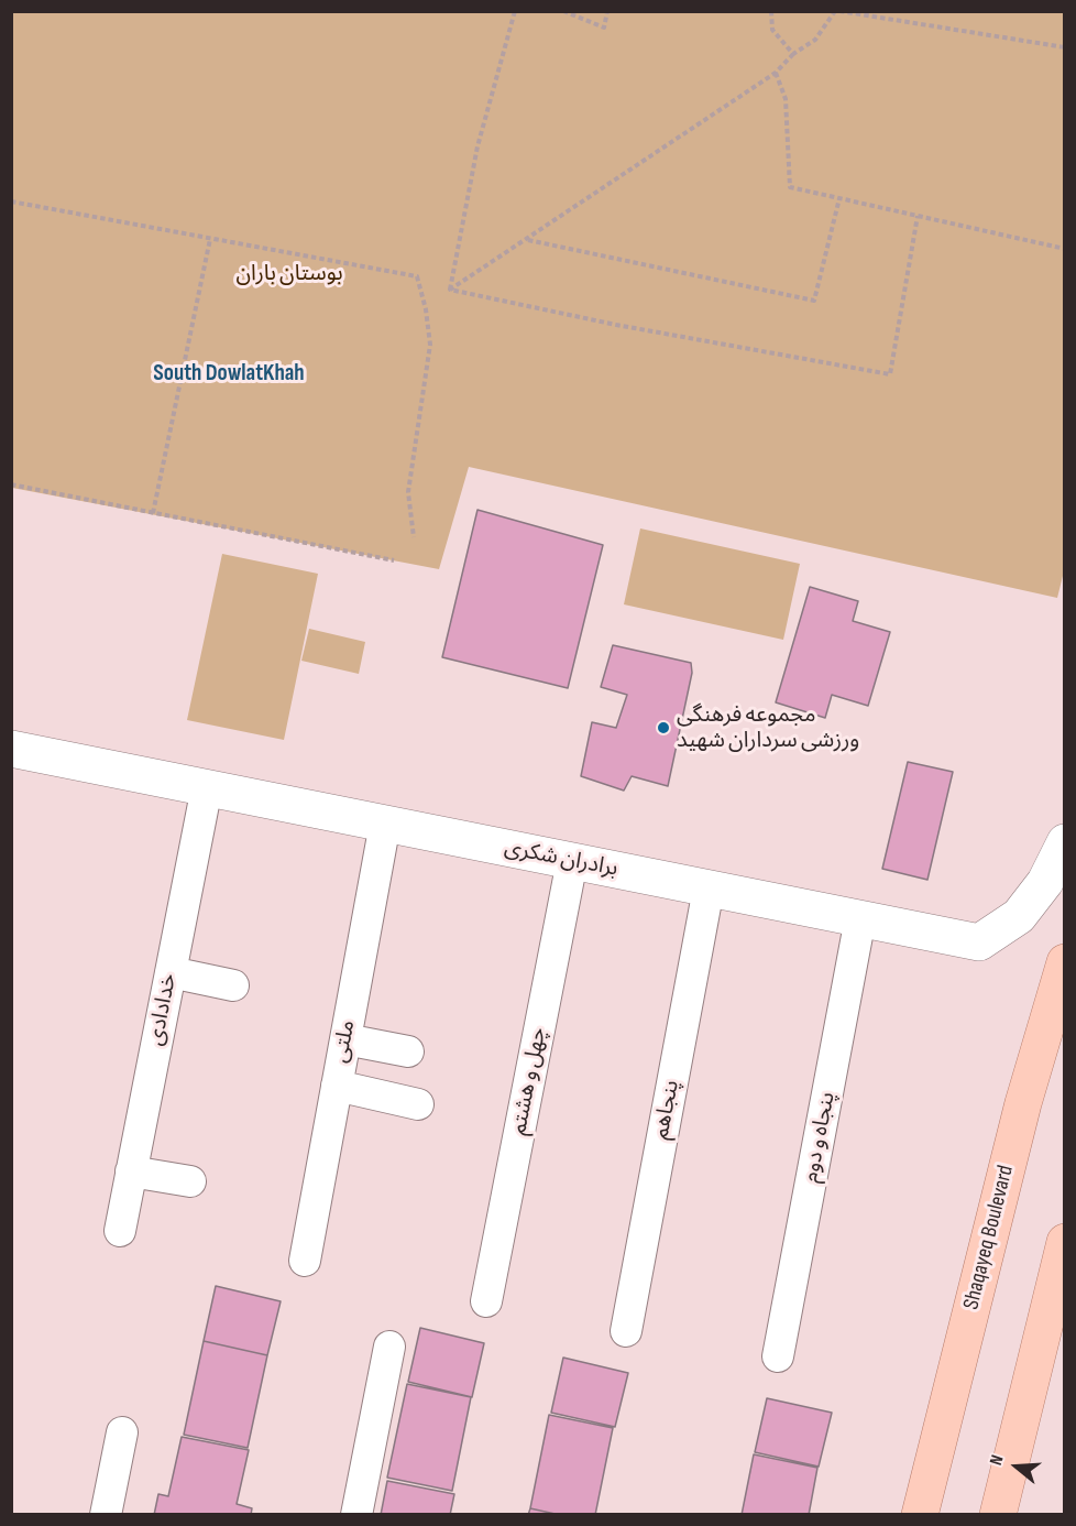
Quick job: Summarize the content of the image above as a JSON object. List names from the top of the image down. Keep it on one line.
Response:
{"streets":{"main road":["Shaqayeq Boulevard"],"street":["برادران شکری","خدادادی","ملتی","چهل و هشتم","پنجاهم","پنجاه و دوم"]},"crossings":[["برادران شکری","خدادادی"],["برادران شکری","ملتی"],["برادران شکری","چهل و هشتم"],["برادران شکری","پنجاهم"],["برادران شکری","پنجاه و دوم"]],"districts":["South DowlatKhah"],"parks":["بوستان باران"],"places":["مجموعه فرهنگی ورزشی سرداران شهید"],"north":"left"}
